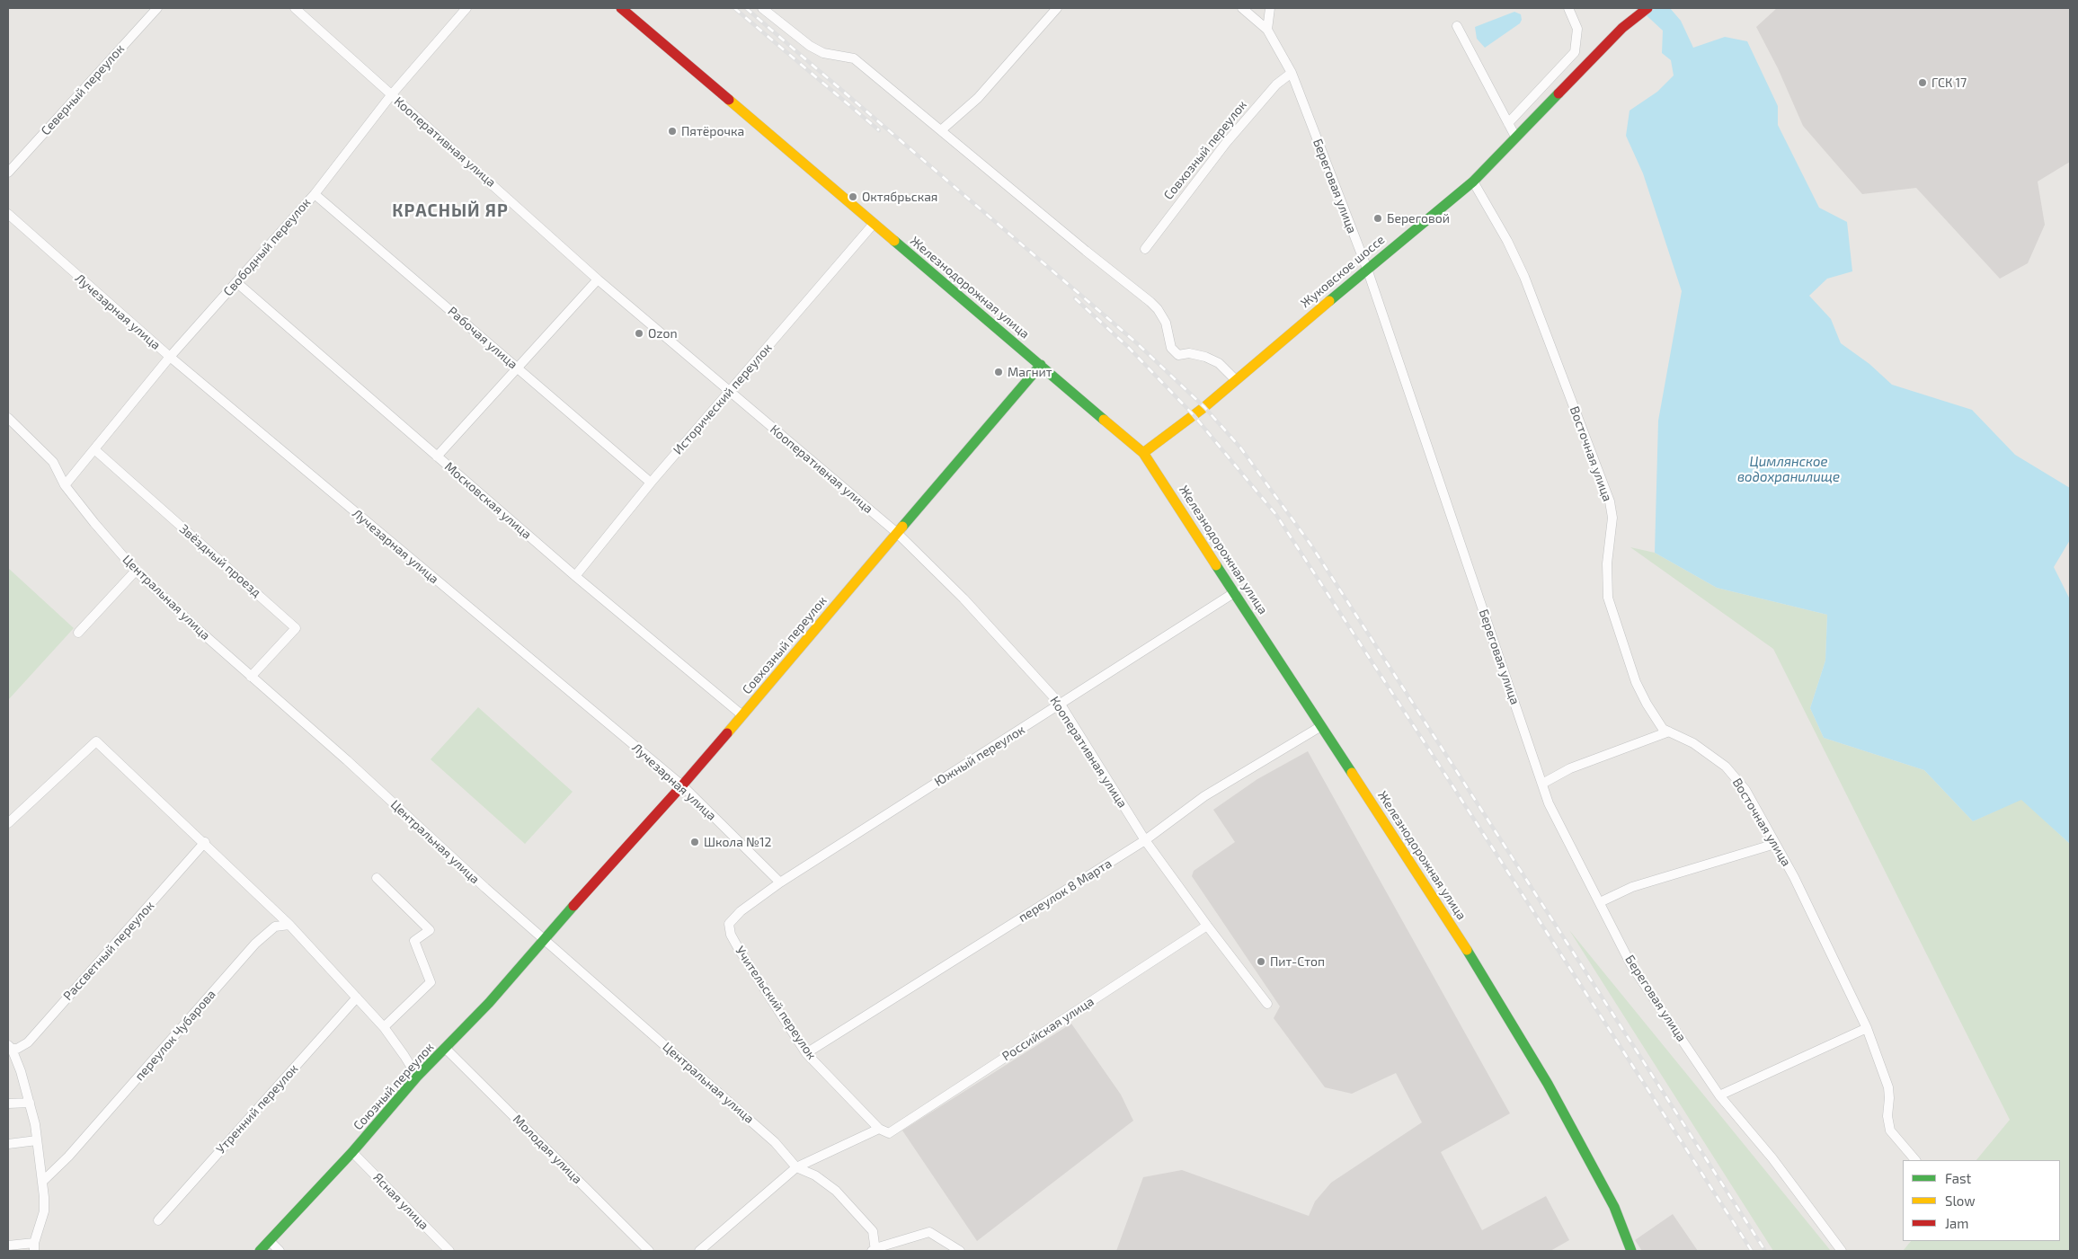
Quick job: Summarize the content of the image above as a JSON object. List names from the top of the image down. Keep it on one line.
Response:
{"streets":{"main road":["Совхозный переулок","Жуковское шоссе","Железнодорожная улица","Союзный переулок"],"street":["Северный переулок","Кооперативная улица","Береговая улица","Свободный переулок","Лучезарная улица","Рабочая улица","Исторический переулок","Восточная улица","Московская улица","Звёздный проезд","Центральная улица","Южный переулок","переулок 8 Марта","Рассветный переулок","Учительский переулок","Российская улица","переулок Чубарова","Утренний переулок","Молодая улица","Ясная улица"]},"crossings":[["Кооперативная улица","Совхозный переулок"],["Кооперативная улица","Свободный переулок"],["Кооперативная улица","Исторический переулок"],["Кооперативная улица","Южный переулок"],["Кооперативная улица","переулок 8 Марта"],["Кооперативная улица","Российская улица"],["Совхозный переулок","Береговая улица"],["Совхозный переулок","Железнодорожная улица"],["Совхозный переулок","Лучезарная улица"],["Совхозный переулок","Московская улица"],["Совхозный переулок","Центральная улица"],["Совхозный переулок","Союзный переулок"],["Береговая улица","Жуковское шоссе"],["Свободный переулок","Лучезарная улица"],["Свободный переулок","Рабочая улица"],["Свободный переулок","Московская улица"],["Свободный переулок","Звёздный проезд"],["Свободный переулок","Центральная улица"],["Жуковское шоссе","Железнодорожная улица"],["Жуковское шоссе","Восточная улица"],["Железнодорожная улица","Исторический переулок"],["Железнодорожная улица","Южный переулок"],["Железнодорожная улица","переулок 8 Марта"],["Лучезарная улица","Южный переулок"],["Рабочая улица","Исторический переулок"],["Исторический переулок","Московская улица"],["Звёздный проезд","Центральная улица"],["Центральная улица","Союзный переулок"],["Южный переулок","Учительский переулок"],["переулок 8 Марта","Учительский переулок"],["Учительский переулок","Российская улица"],["Союзный переулок","Молодая улица"],["Союзный переулок","Ясная улица"]],"districts":["КРАСНЫЙ ЯР"],"water":["Цимлянское водохранилище"],"places":["ГСК 17","Пятёрочка","Октябрьская","Береговой","Ozon","Магнит","Школа №12","Пит-Стоп"],"legend":["Fast","Slow","Jam"]}
